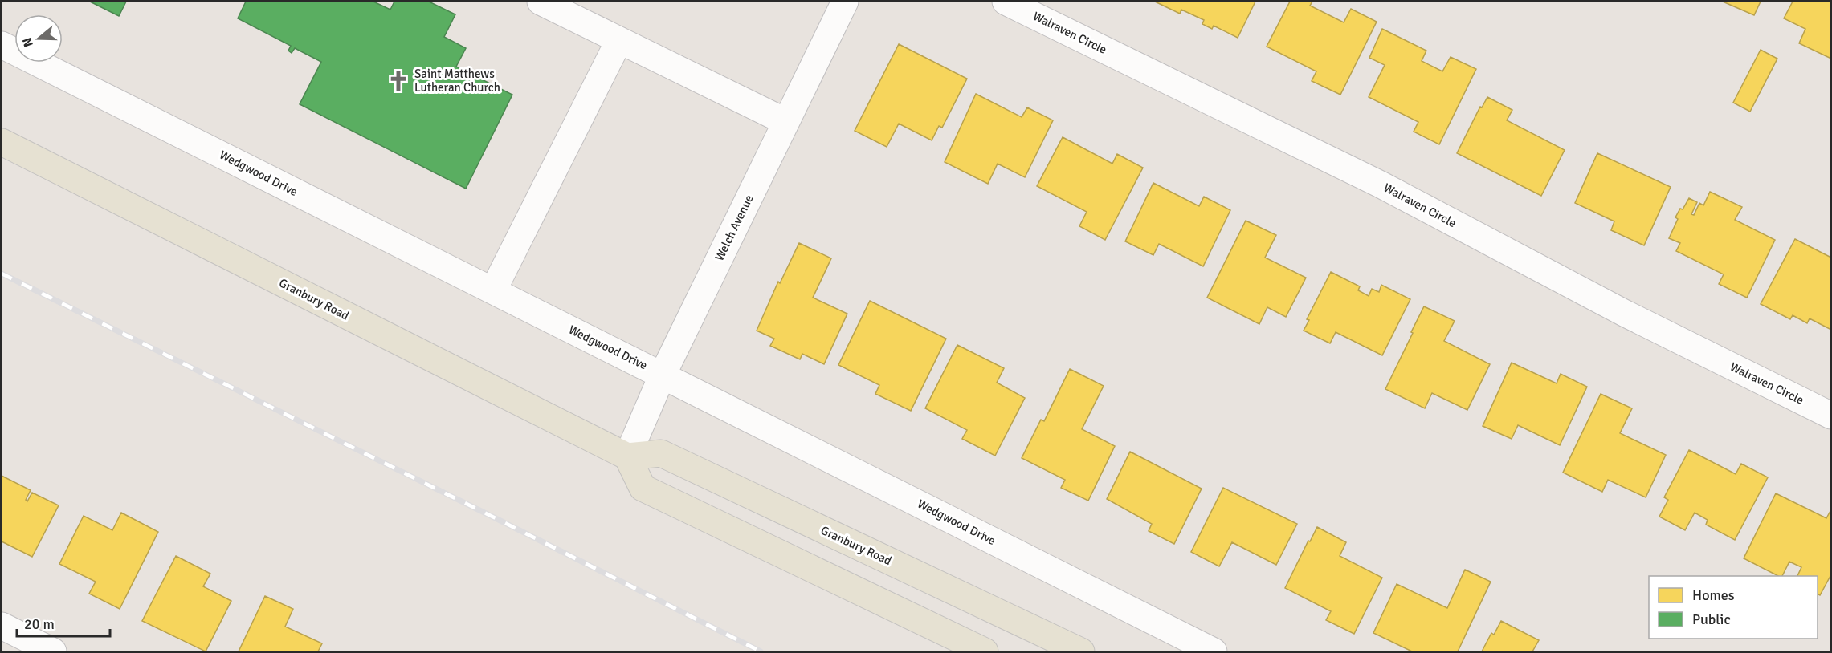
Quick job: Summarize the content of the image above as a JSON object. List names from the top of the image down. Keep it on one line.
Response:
{"streets":{"main road":["Granbury Road"],"street":["Walraven Circle","Wedgwood Drive","Welch Avenue"]},"crossings":[["Wedgwood Drive","Welch Avenue"],["Welch Avenue","Granbury Road"]],"places":{"church":["Saint Matthews Lutheran Church"]},"legend":["Homes","Public"],"scale_bar":"20 m","north":"left"}
